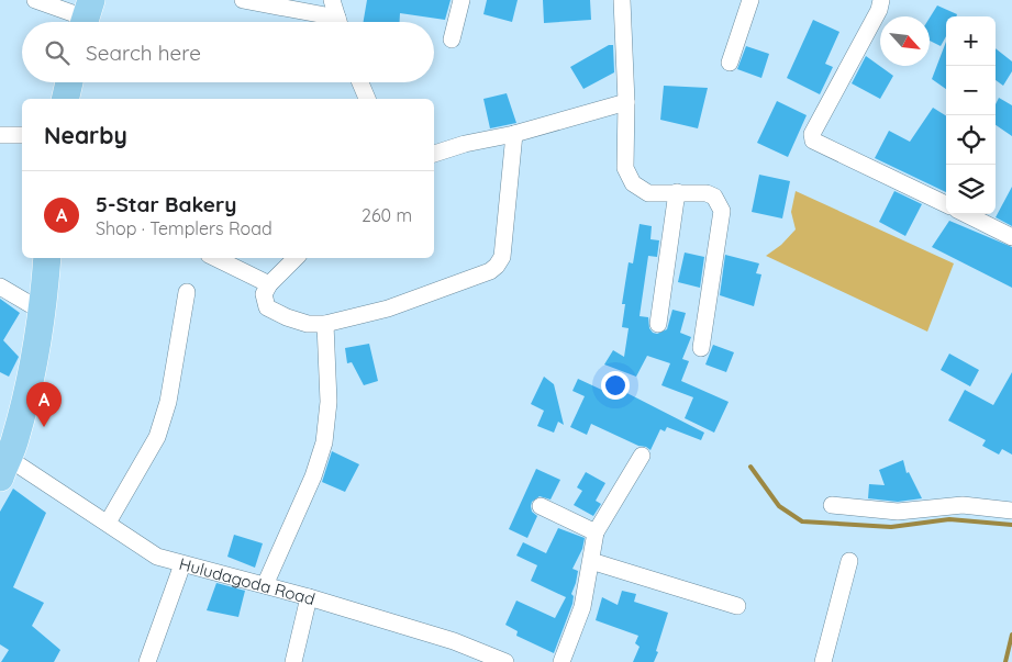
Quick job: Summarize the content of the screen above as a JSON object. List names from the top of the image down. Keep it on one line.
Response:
{"streets":{"street":["Huludagoda Road"]},"north":"bottom right","page":{"map_buttons":["+","−"],"search":"Search here","heading":"Nearby","list":[{"mark":"A","name":"5-Star Bakery","note":"Shop · Templers Road","value":"260 m"}],"pins":"A"}}
